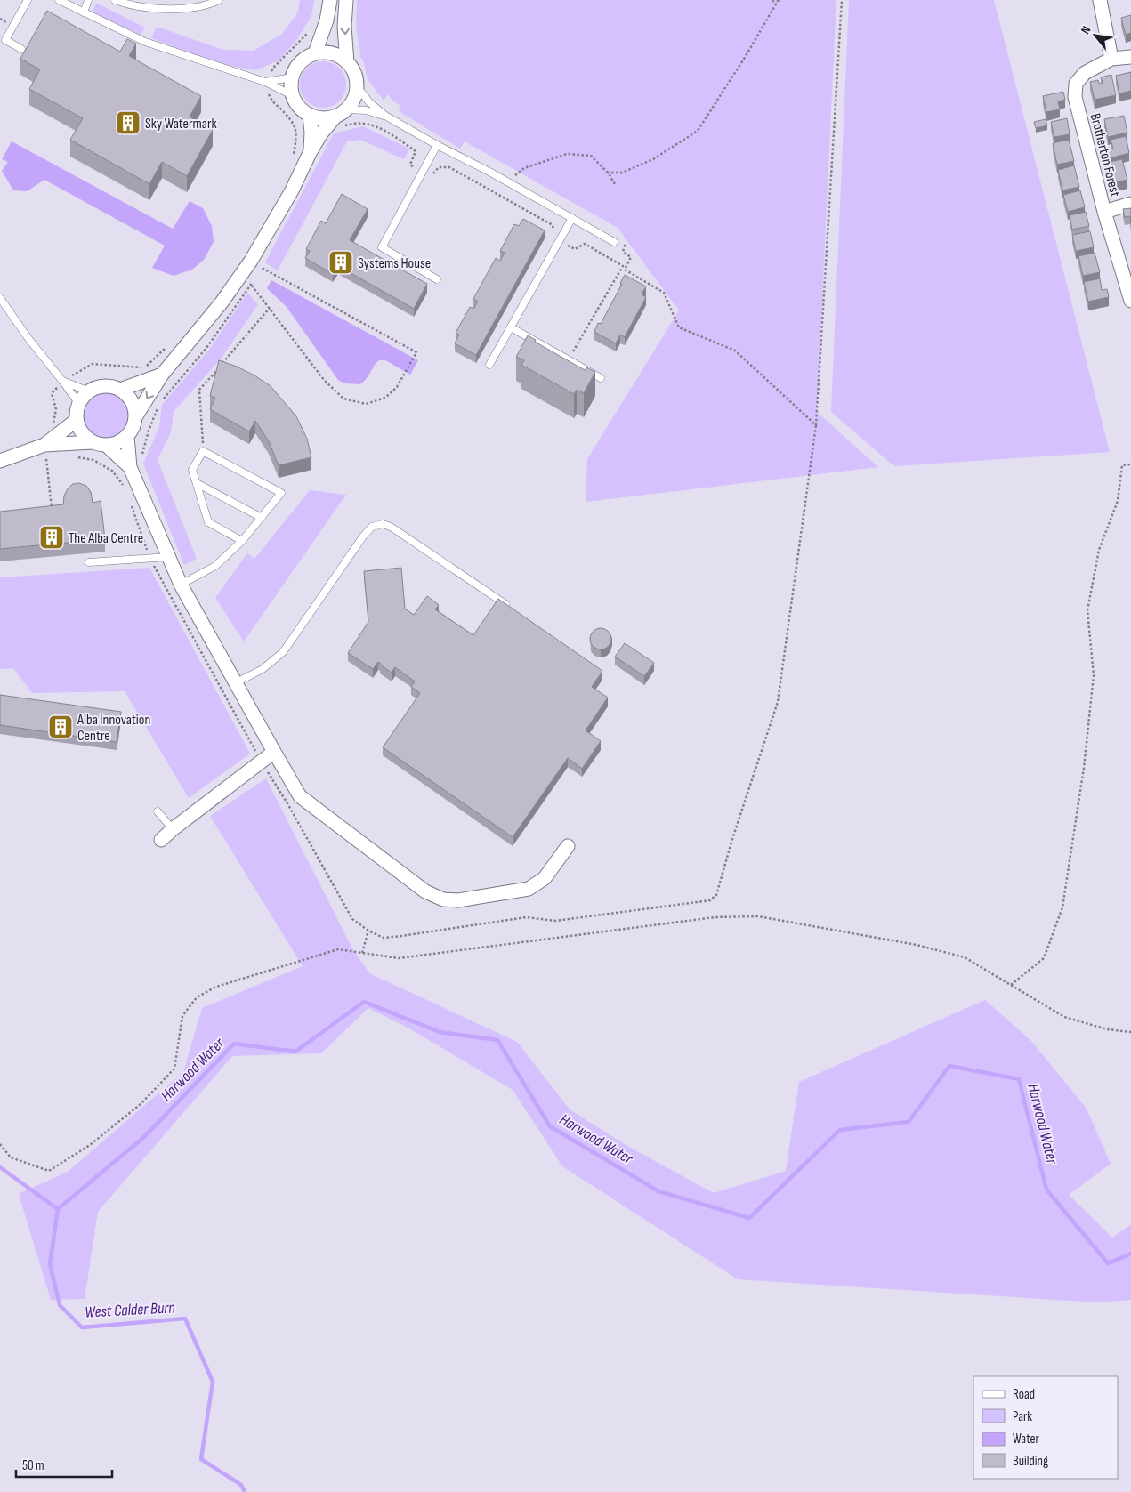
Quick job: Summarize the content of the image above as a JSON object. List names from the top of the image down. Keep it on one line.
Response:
{"streets":{"street":["Brotherton Forest"]},"water":["Harwood Water","West Calder Burn"],"places":{"building":["Sky Watermark","Systems House","The Alba Centre","Alba Innovation Centre"]},"legend":["Road","Park","Water","Building"],"scale_bar":"50 m","north":"top left"}
